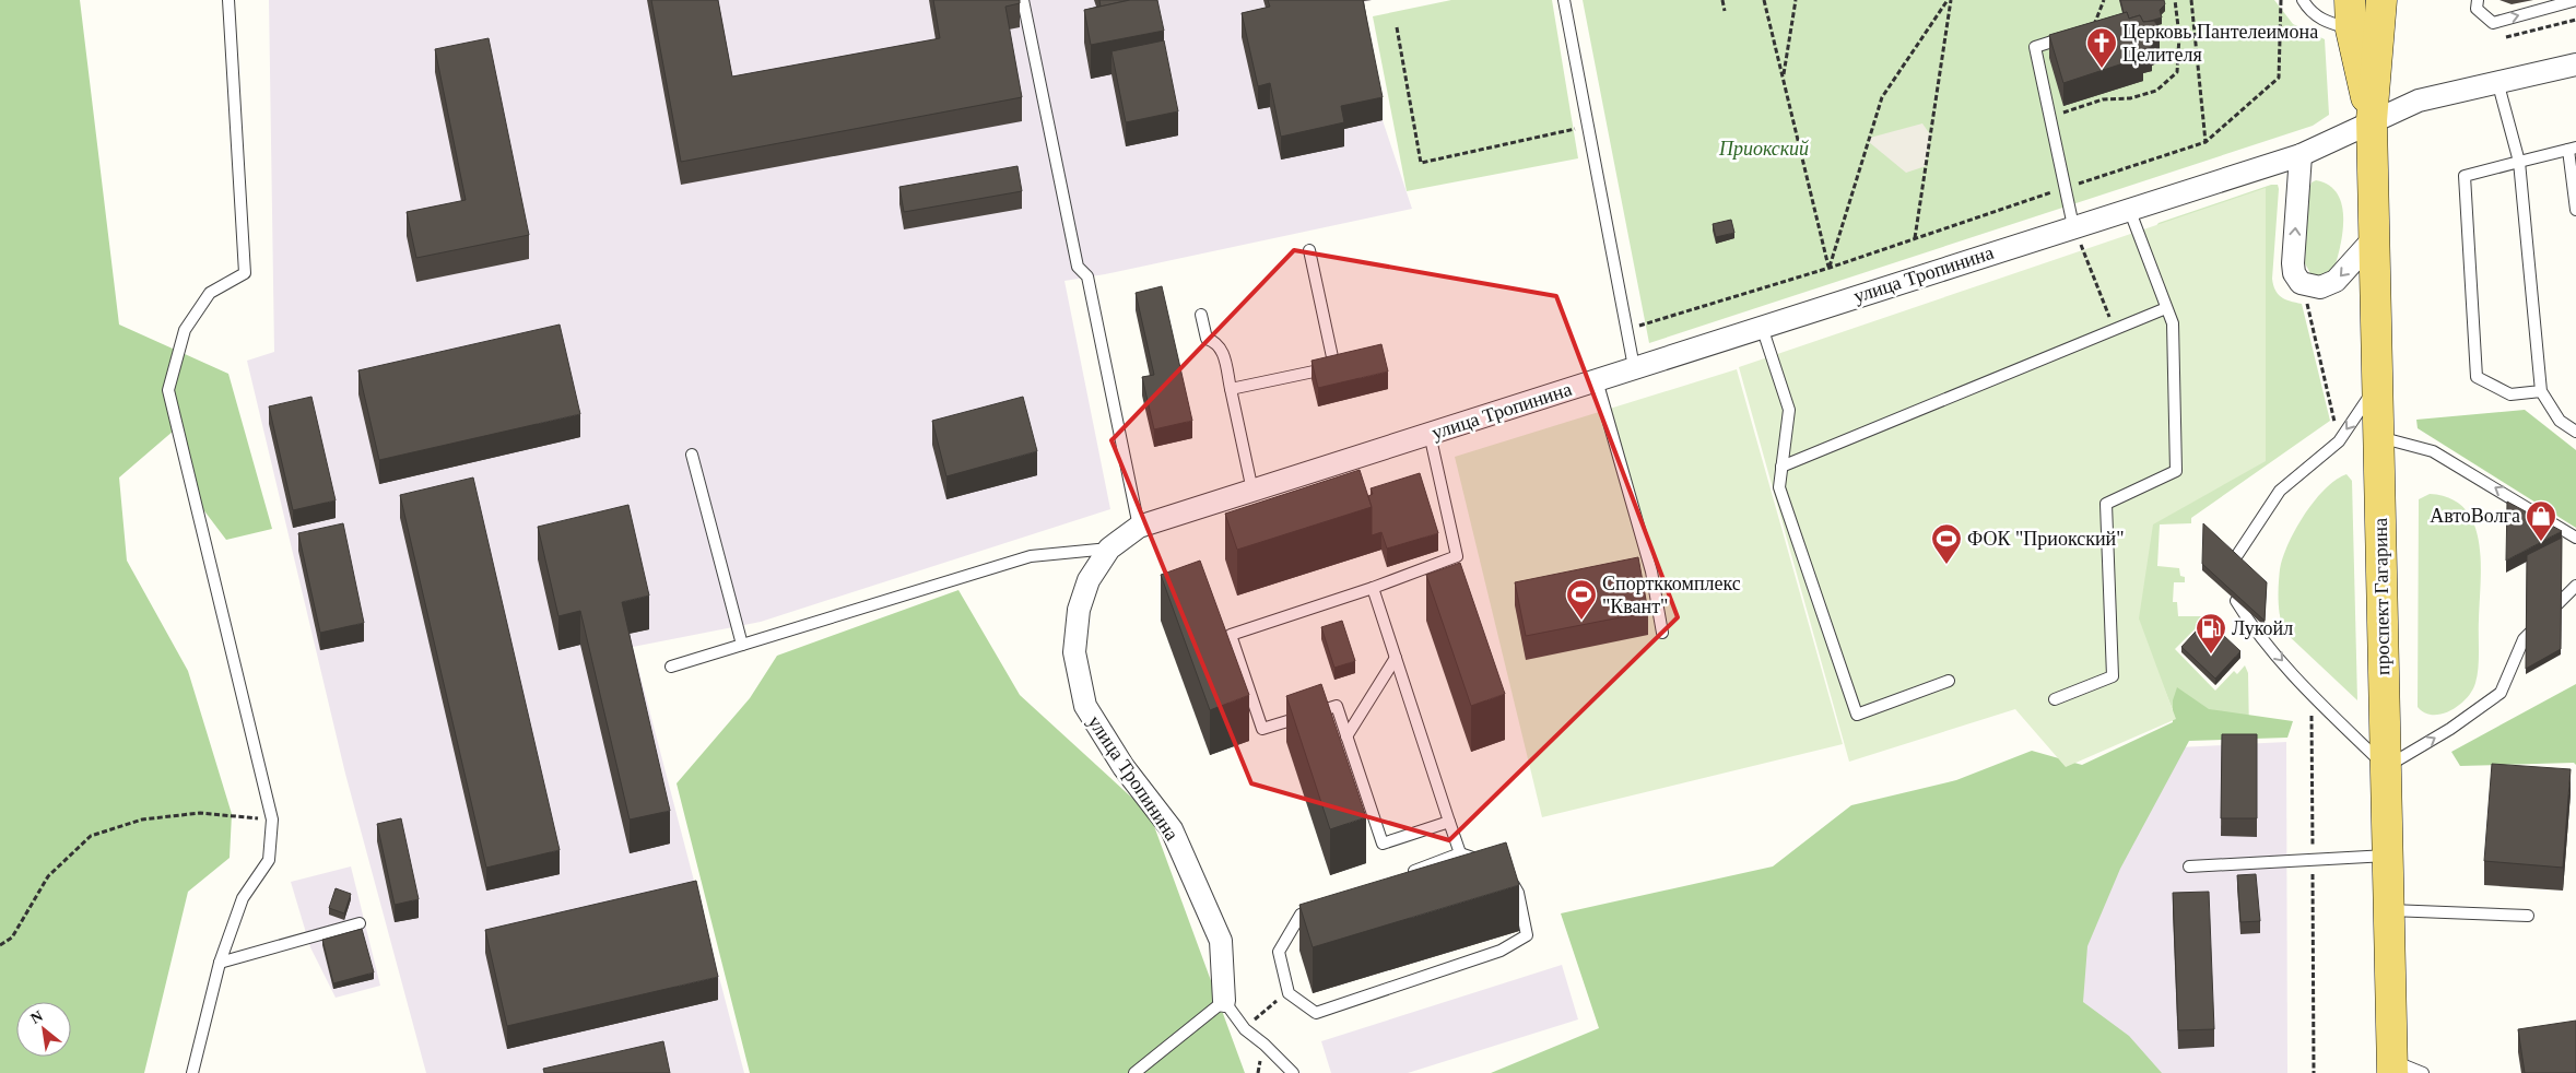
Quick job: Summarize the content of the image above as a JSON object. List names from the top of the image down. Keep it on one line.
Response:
{"streets":{"main road":["проспект Гагарина"],"street":["улица Тропинина"]},"crossings":[["улица Тропинина","проспект Гагарина"]],"parks":["Приокский"],"places":{"church":["Церковь Пантелеимона Целителя"],"shop":["АвтоВолга"],"sports":["ФОК \"Приокский\"","Спортккомплекс \"Квант\""],"fuel station":["Лукойл"]},"north":"top left"}
